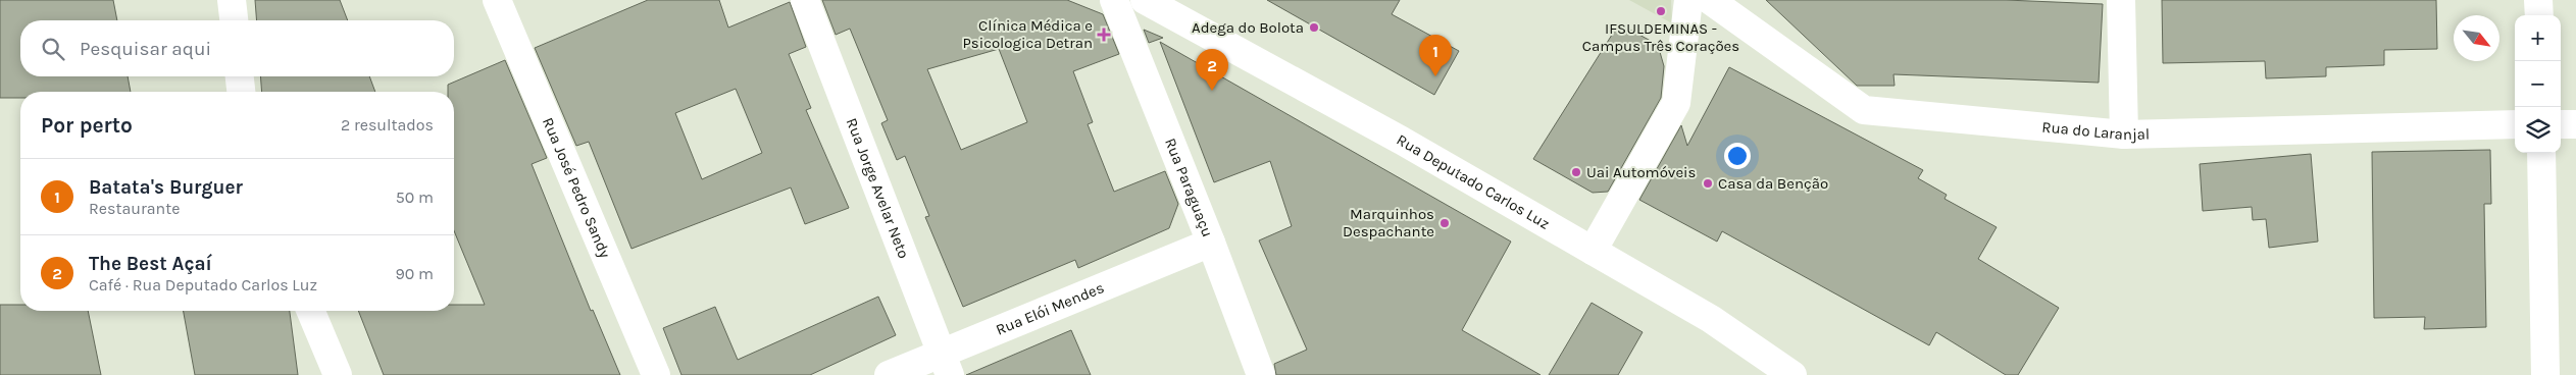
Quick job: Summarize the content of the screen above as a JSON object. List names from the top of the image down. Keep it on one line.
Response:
{"streets":{"street":["Rua do Laranjal","Rua Deputado Carlos Luz","Rua Paraguaçu","Rua José Pedro Sandy","Rua Jorge Avelar Neto","Rua Elói Mendes"]},"crossings":[["Rua Paraguaçu","Rua Elói Mendes"],["Rua Jorge Avelar Neto","Rua Elói Mendes"]],"places":{"other":["IFSULDEMINAS - Campus Três Corações","Adega do Bolota","Uai Automóveis","Casa da Benção","Marquinhos Despachante"],"health":["Clínica Médica e Psicologica Detran"]},"north":"bottom right","page":{"map_buttons":["+","−"],"search":"Pesquisar aqui","pins":["1","2"],"heading":["Por perto","2 resultados"],"list":[{"mark":"1","name":"Batata's Burguer","note":"Restaurante","value":"50 m"},{"mark":"2","name":"The Best Açaí","note":"Café · Rua Deputado Carlos Luz","value":"90 m"}]}}
